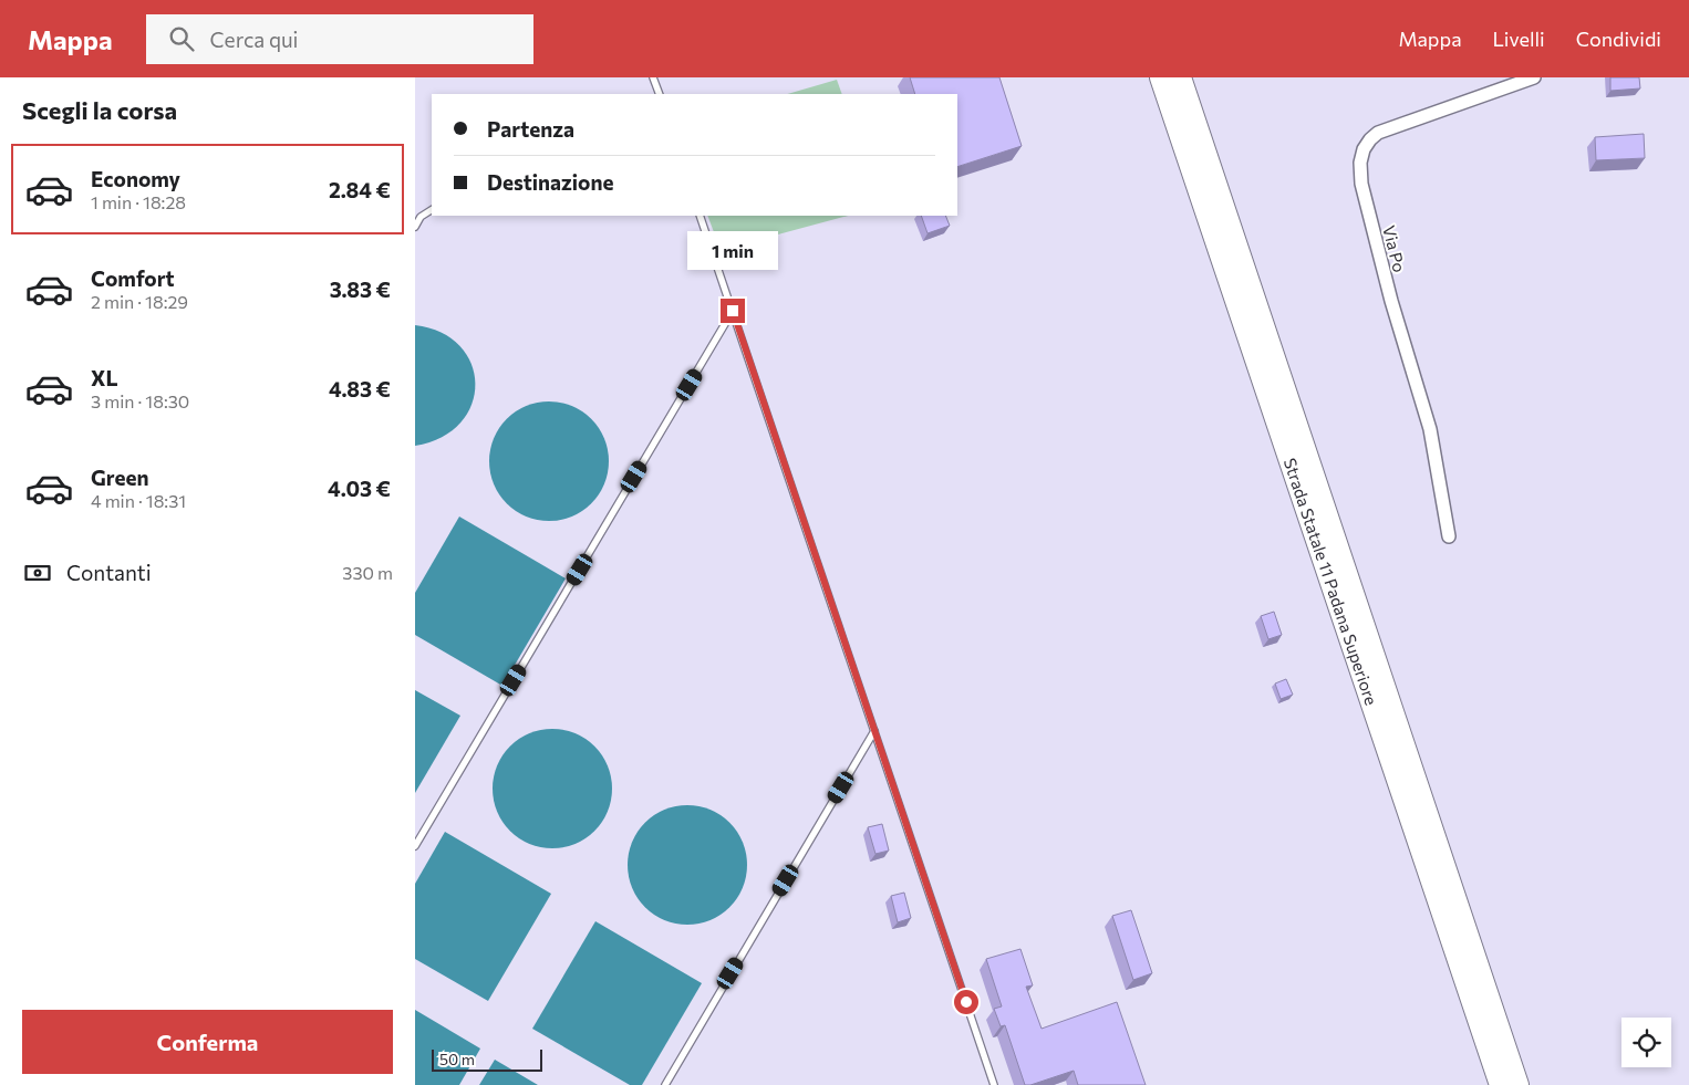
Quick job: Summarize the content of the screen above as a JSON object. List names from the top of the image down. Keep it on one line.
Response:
{"streets":{"highway":["Strada Statale 11 Padana Superiore"],"street":["Via Po"]},"scale_bar":"50 m","page":{"header":"Mappa","search":"Cerca qui","nav":["Mappa","Livelli","Condividi"],"heading":"Scegli la corsa","banner":["Partenza","Destinazione"],"list":[{"name":"Economy","note":"1 min · 18:28","value":"2.84 €"},{"name":"Comfort","note":"2 min · 18:29","value":"3.83 €"},{"name":"XL","note":"3 min · 18:30","value":"4.83 €"},{"name":"Green","note":"4 min · 18:31","value":"4.03 €"}],"bubble":"1 min","pay":["Contanti","330 m"],"buttons":"Conferma","scale":"50 m"}}
